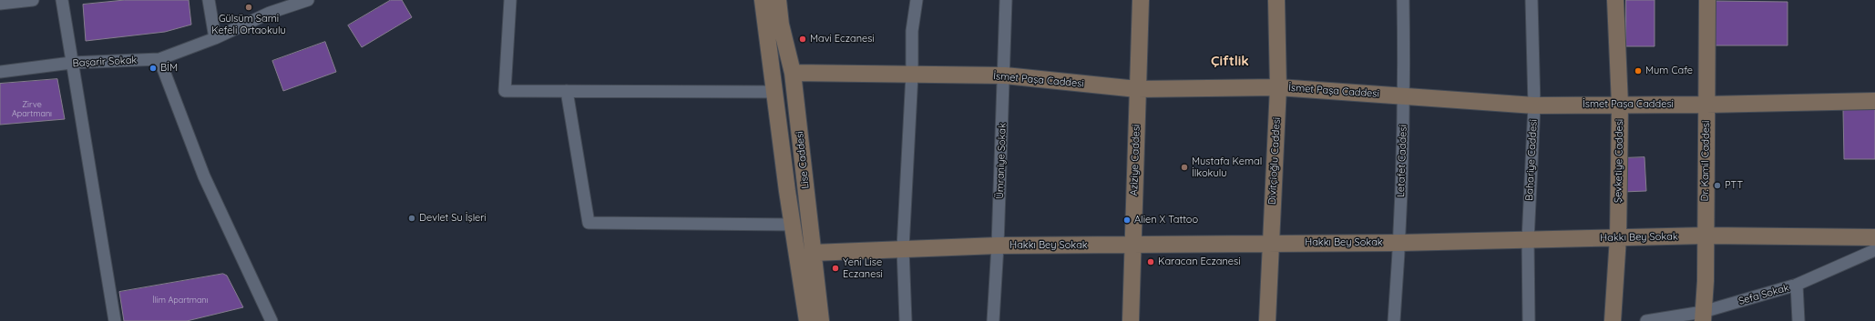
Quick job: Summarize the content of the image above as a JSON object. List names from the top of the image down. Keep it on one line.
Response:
{"streets":{"street":["Başarir Sokak","İsmet Paşa Caddesi","Lise Caddesi","Aziziye Caddesi","Bahariye Caddesi","Ümraniye Sokak","Divitçioğlu Caddesi","Letafet Caddesi","Şevketiye Caddesi","Dr. Kamil Caddesi","Hakkı Bey Sokak","Sefa Sokak"]},"crossings":[["İsmet Paşa Caddesi","Lise Caddesi"],["İsmet Paşa Caddesi","Aziziye Caddesi"],["İsmet Paşa Caddesi","Bahariye Caddesi"],["İsmet Paşa Caddesi","Ümraniye Sokak"],["İsmet Paşa Caddesi","Divitçioğlu Caddesi"],["İsmet Paşa Caddesi","Letafet Caddesi"],["İsmet Paşa Caddesi","Şevketiye Caddesi"],["İsmet Paşa Caddesi","Dr. Kamil Caddesi"],["Lise Caddesi","Hakkı Bey Sokak"],["Aziziye Caddesi","Hakkı Bey Sokak"],["Bahariye Caddesi","Hakkı Bey Sokak"],["Ümraniye Sokak","Hakkı Bey Sokak"],["Divitçioğlu Caddesi","Hakkı Bey Sokak"],["Letafet Caddesi","Hakkı Bey Sokak"],["Şevketiye Caddesi","Hakkı Bey Sokak"],["Dr. Kamil Caddesi","Hakkı Bey Sokak"],["Dr. Kamil Caddesi","Sefa Sokak"]],"districts":["Çiftlik"],"places":["Gülsüm Sami Kefeli Ortaokulu","Mavi Eczanesi","BİM","Mum Cafe","Mustafa Kemal İlkokulu","PTT","Devlet Su İşleri","Alien X Tattoo","Karacan Eczanesi","Yeni Lise Eczanesi"],"house_numbers":["Zirve Apartmanı","İlim Apartmanı"]}
